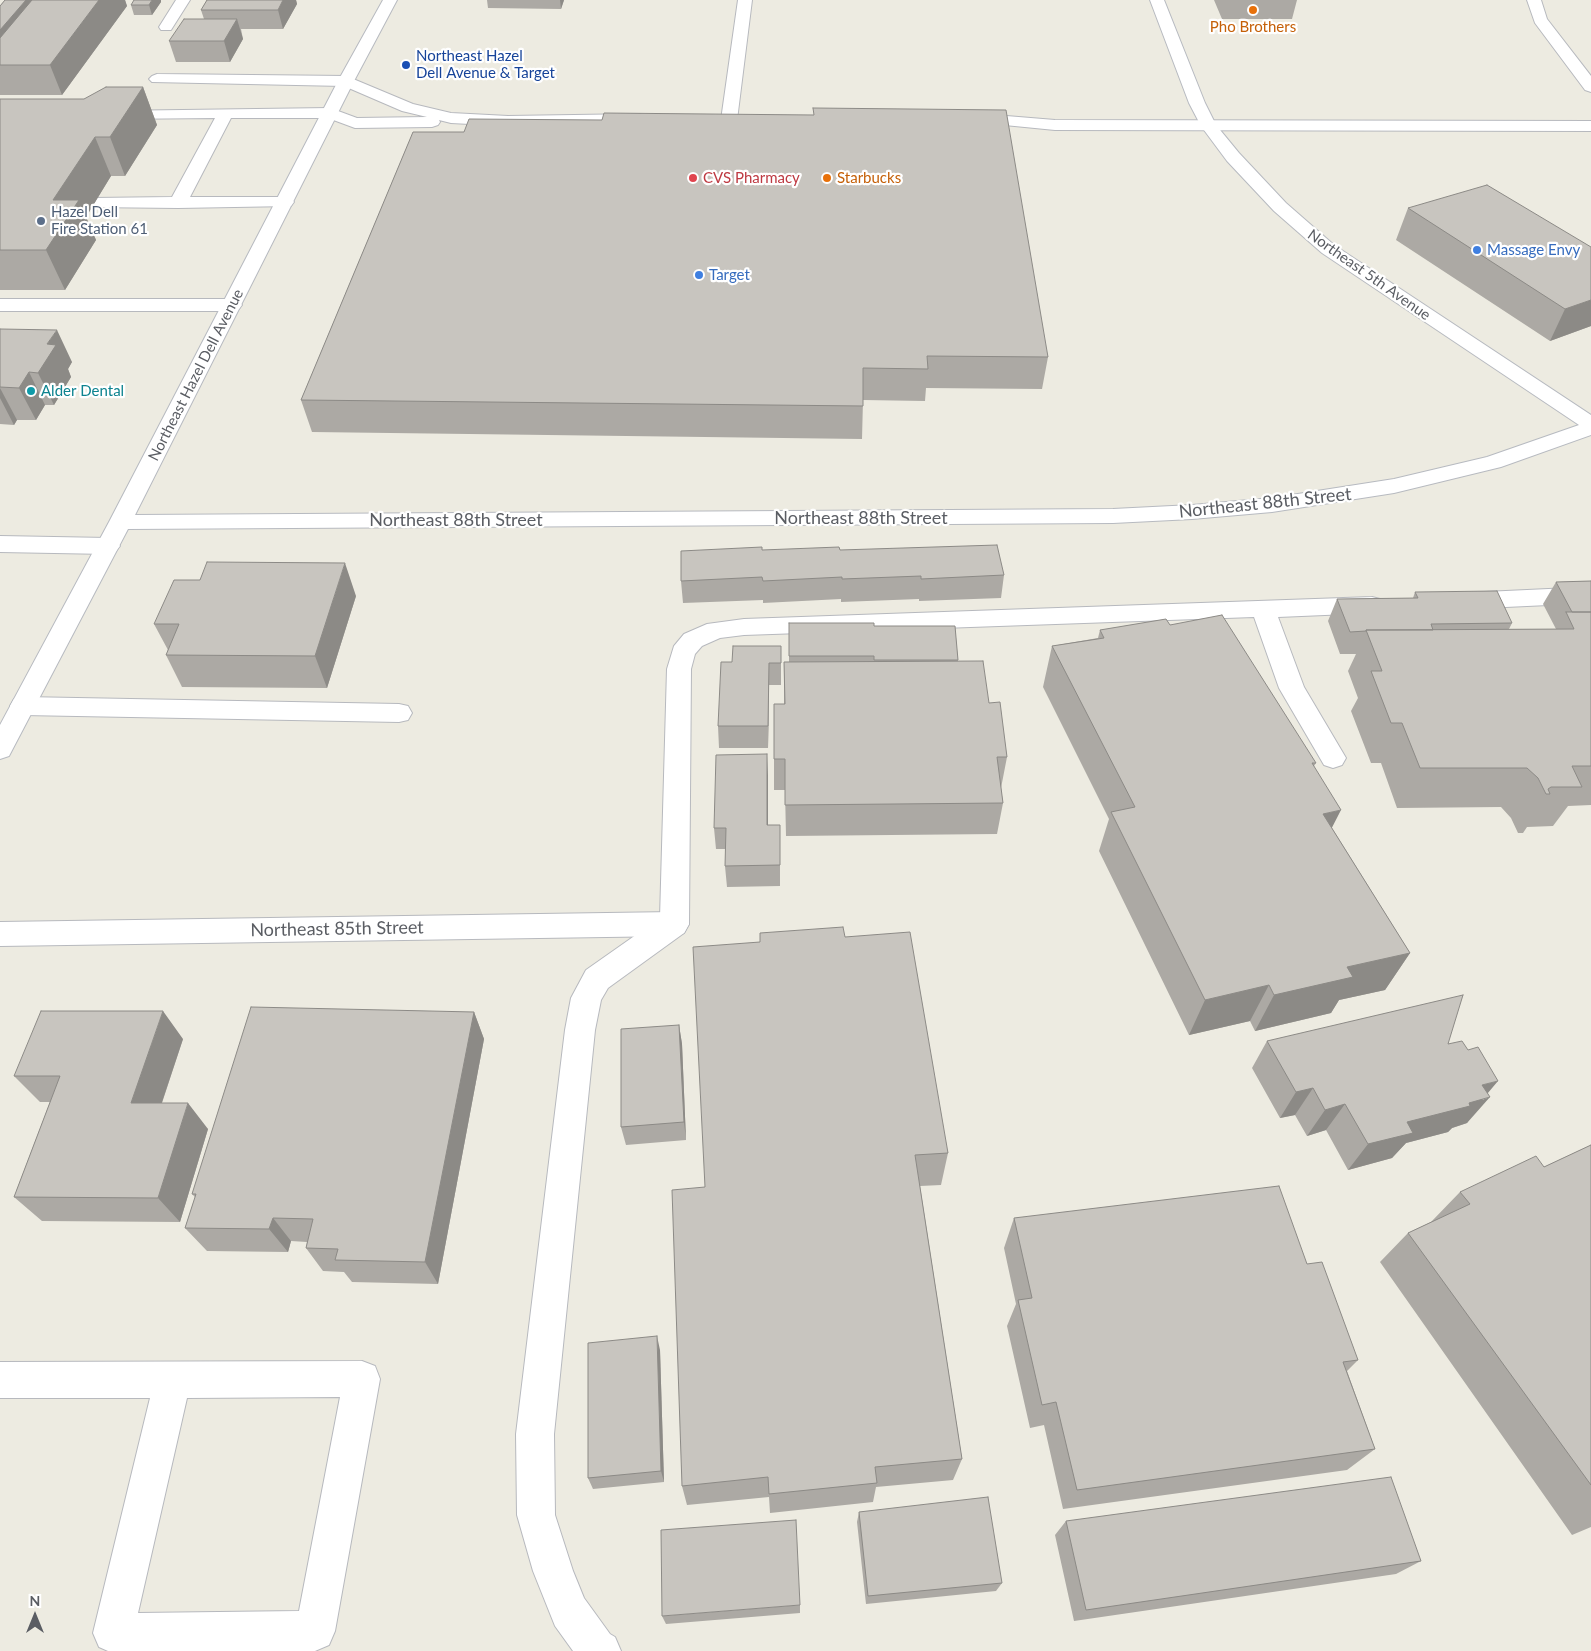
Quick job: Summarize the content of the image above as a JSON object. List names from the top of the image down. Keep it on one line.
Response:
{"streets":{"street":["Northeast 5th Avenue","Northeast Hazel Dell Avenue","Northeast 88th Street","Northeast 85th Street"]},"crossings":[["Northeast Hazel Dell Avenue","Northeast 88th Street"]],"places":["Pho Brothers","Northeast Hazel Dell Avenue & Target","CVS Pharmacy","Starbucks","Hazel Dell Fire Station 61","Massage Envy","Target","Alder Dental"],"north":"top"}
